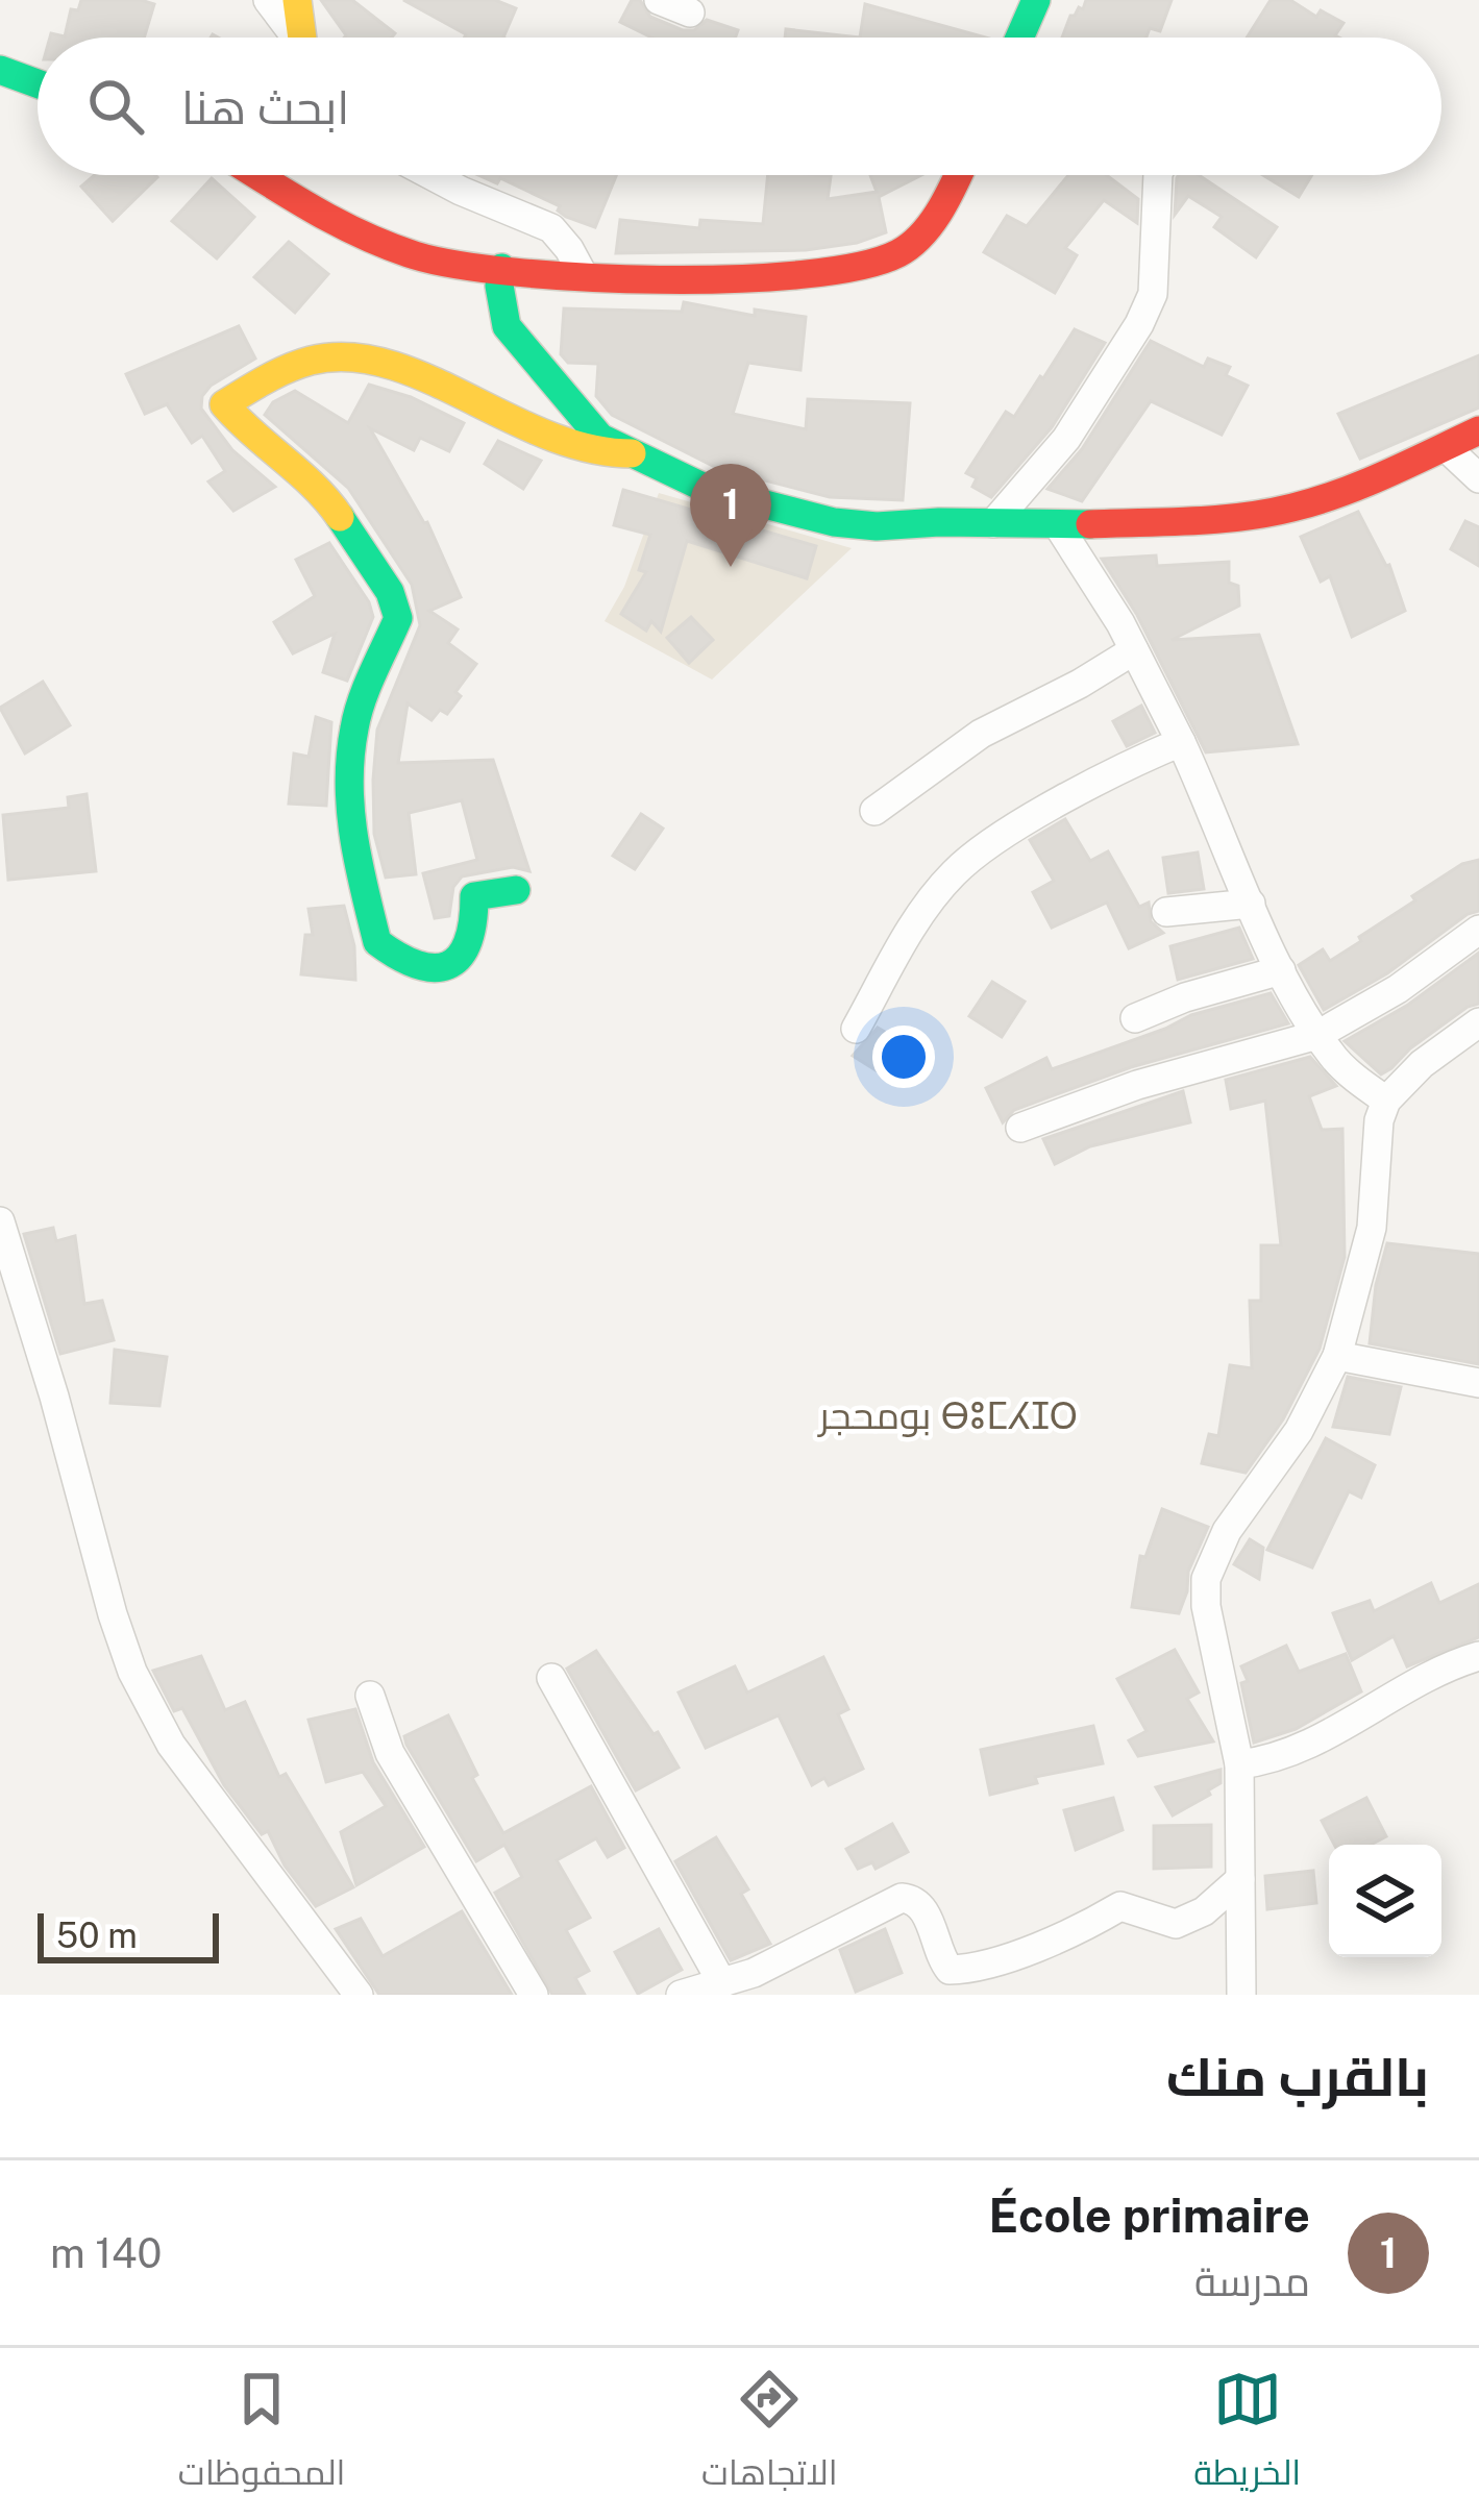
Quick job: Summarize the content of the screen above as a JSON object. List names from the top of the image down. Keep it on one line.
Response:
{"districts":["بومحجر ⴱⵓⵎⵃⵊⵔ"],"scale_bar":"50 m","page":{"search":"ابحث هنا","pins":"1","scale":"50 m","heading":"بالقرب منك","list":[{"mark":"1","name":"École primaire","note":"مدرسة","value":"140 m"}],"nav":["الخريطة","الاتجاهات","المحفوظات"]}}
